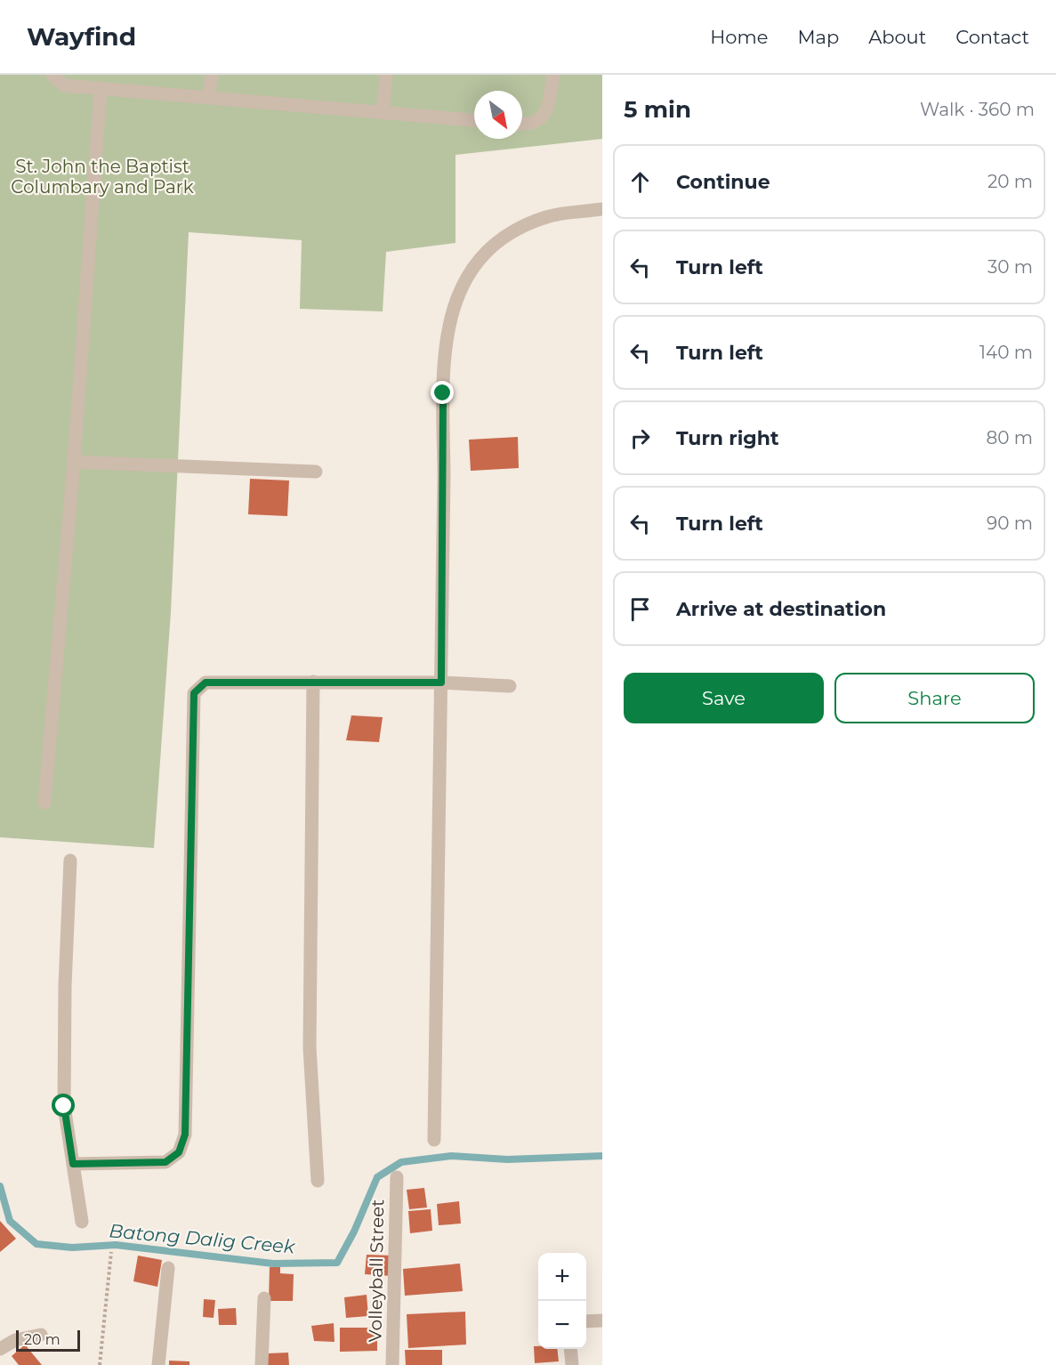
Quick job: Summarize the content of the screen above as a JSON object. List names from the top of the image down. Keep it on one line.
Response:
{"streets":{"street":["Volleyball Street"]},"water":["Batong Dalig Creek"],"parks":["St. John the Baptist Columbary and Park"],"scale_bar":"20 m","north":"bottom right","page":{"header":"Wayfind","nav":["Home","Map","About","Contact"],"heading":["5 min","Walk · 360 m"],"list":[["Continue","20 m"],["Turn left","30 m"],["Turn left","140 m"],["Turn right","80 m"],["Turn left","90 m"],"Arrive at destination"],"buttons":["Save","Share"],"map_buttons":["+","−"],"scale":"20 m"}}
